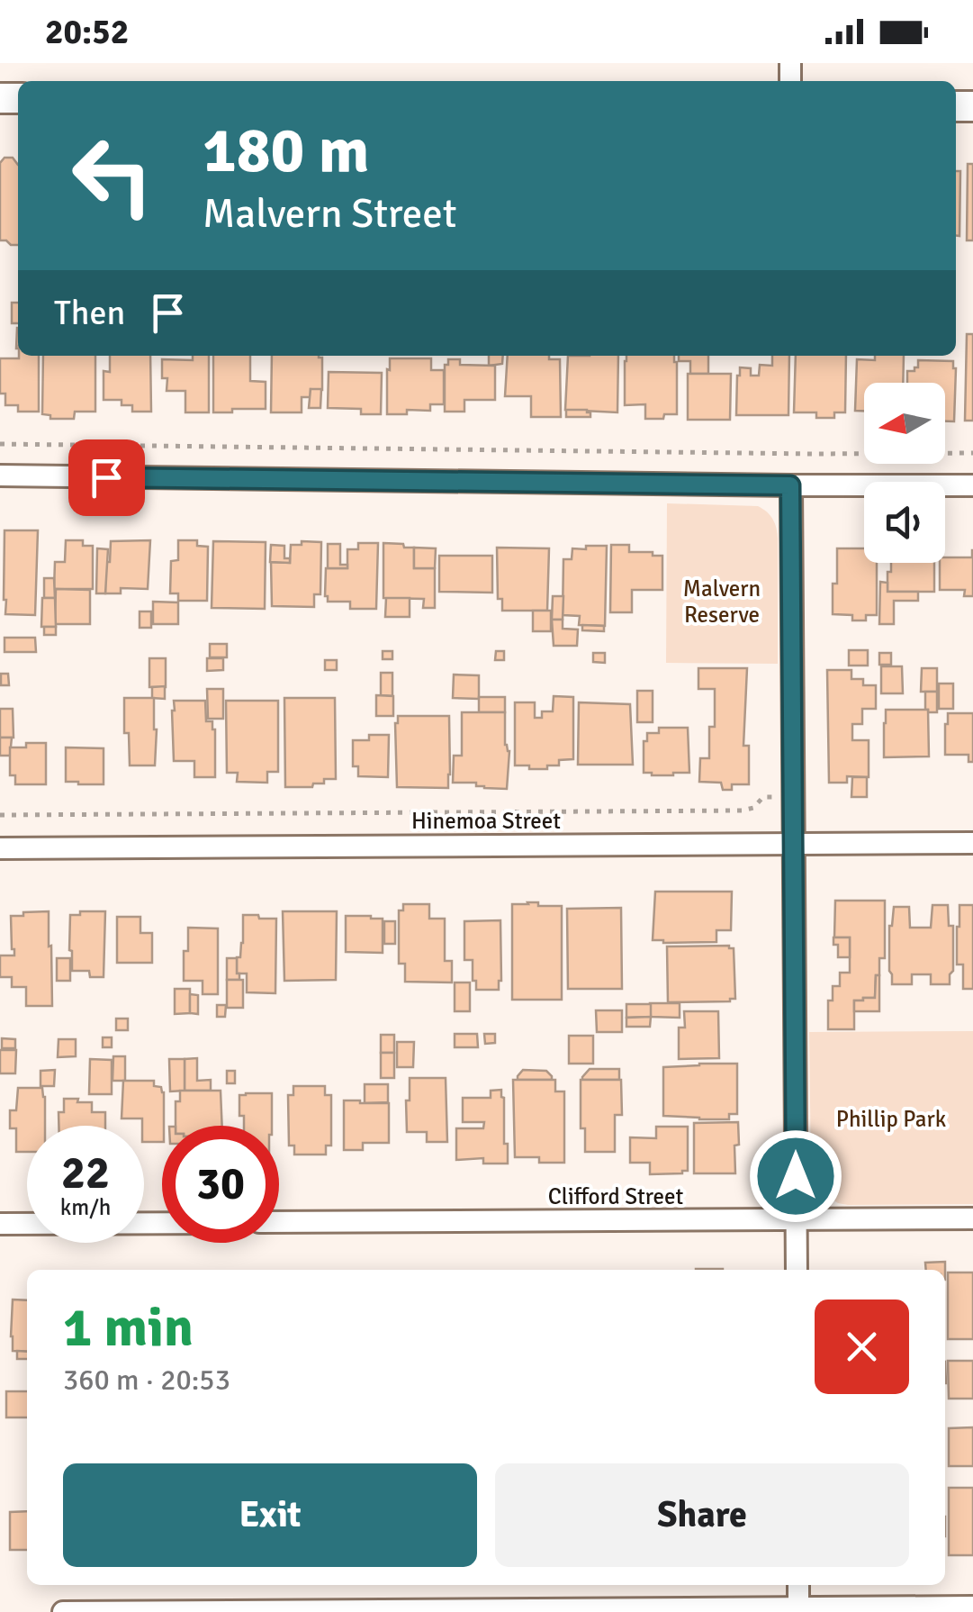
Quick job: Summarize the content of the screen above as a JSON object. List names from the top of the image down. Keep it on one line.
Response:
{"streets":{"street":["Hinemoa Street","Clifford Street"]},"parks":["Malvern Reserve","Phillip Park"],"north":"left","page":{"status":"20:52","turn":["180 m","Malvern Street"],"then":"Then","speed":"22 km/h","limit":"30","heading":["1 min","360 m · 20:53"],"buttons":["Exit","Share"]}}
